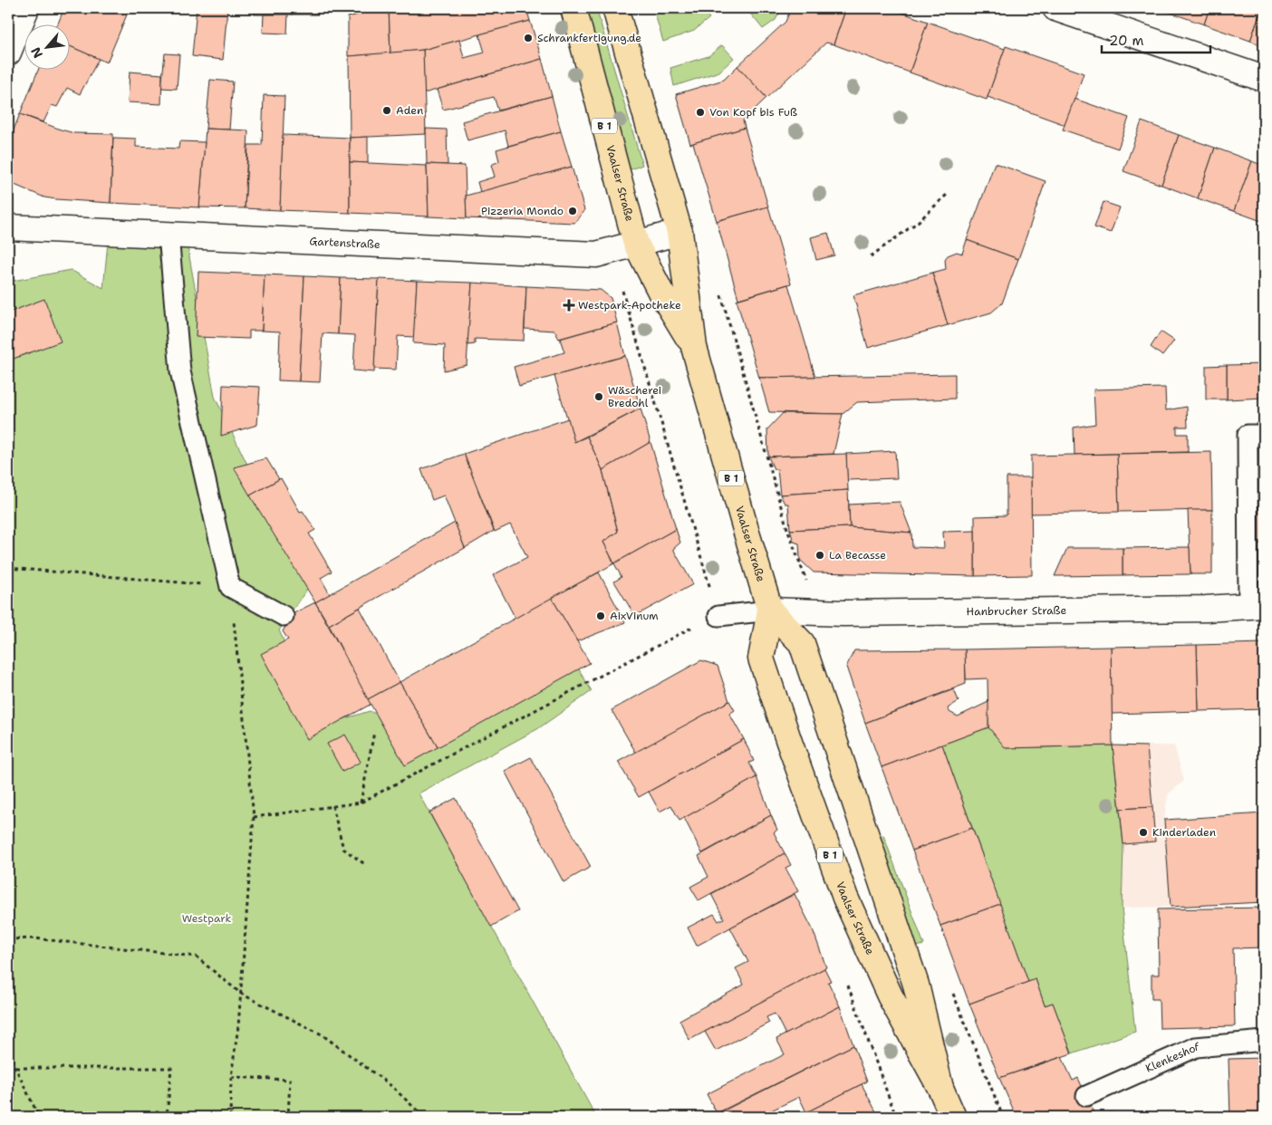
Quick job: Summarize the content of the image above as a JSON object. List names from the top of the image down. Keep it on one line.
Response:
{"streets":{"main road":["B 1","Vaalser Straße"],"street":["Gartenstraße","Hanbrucher Straße"],"lane":["Klenkeshof"]},"crossings":[["Vaalser Straße","Gartenstraße"],["Vaalser Straße","Hanbrucher Straße"]],"parks":["Westpark"],"places":{"other":["Schrankfertigung.de","Aden","Von Kopf bis Fuß","Pizzeria Mondo","Wäscherei Bredohl","La Becasse","AixVinum","Kinderladen"],"health":["Westpark-Apotheke"]},"scale_bar":"20 m","north":"bottom left"}
